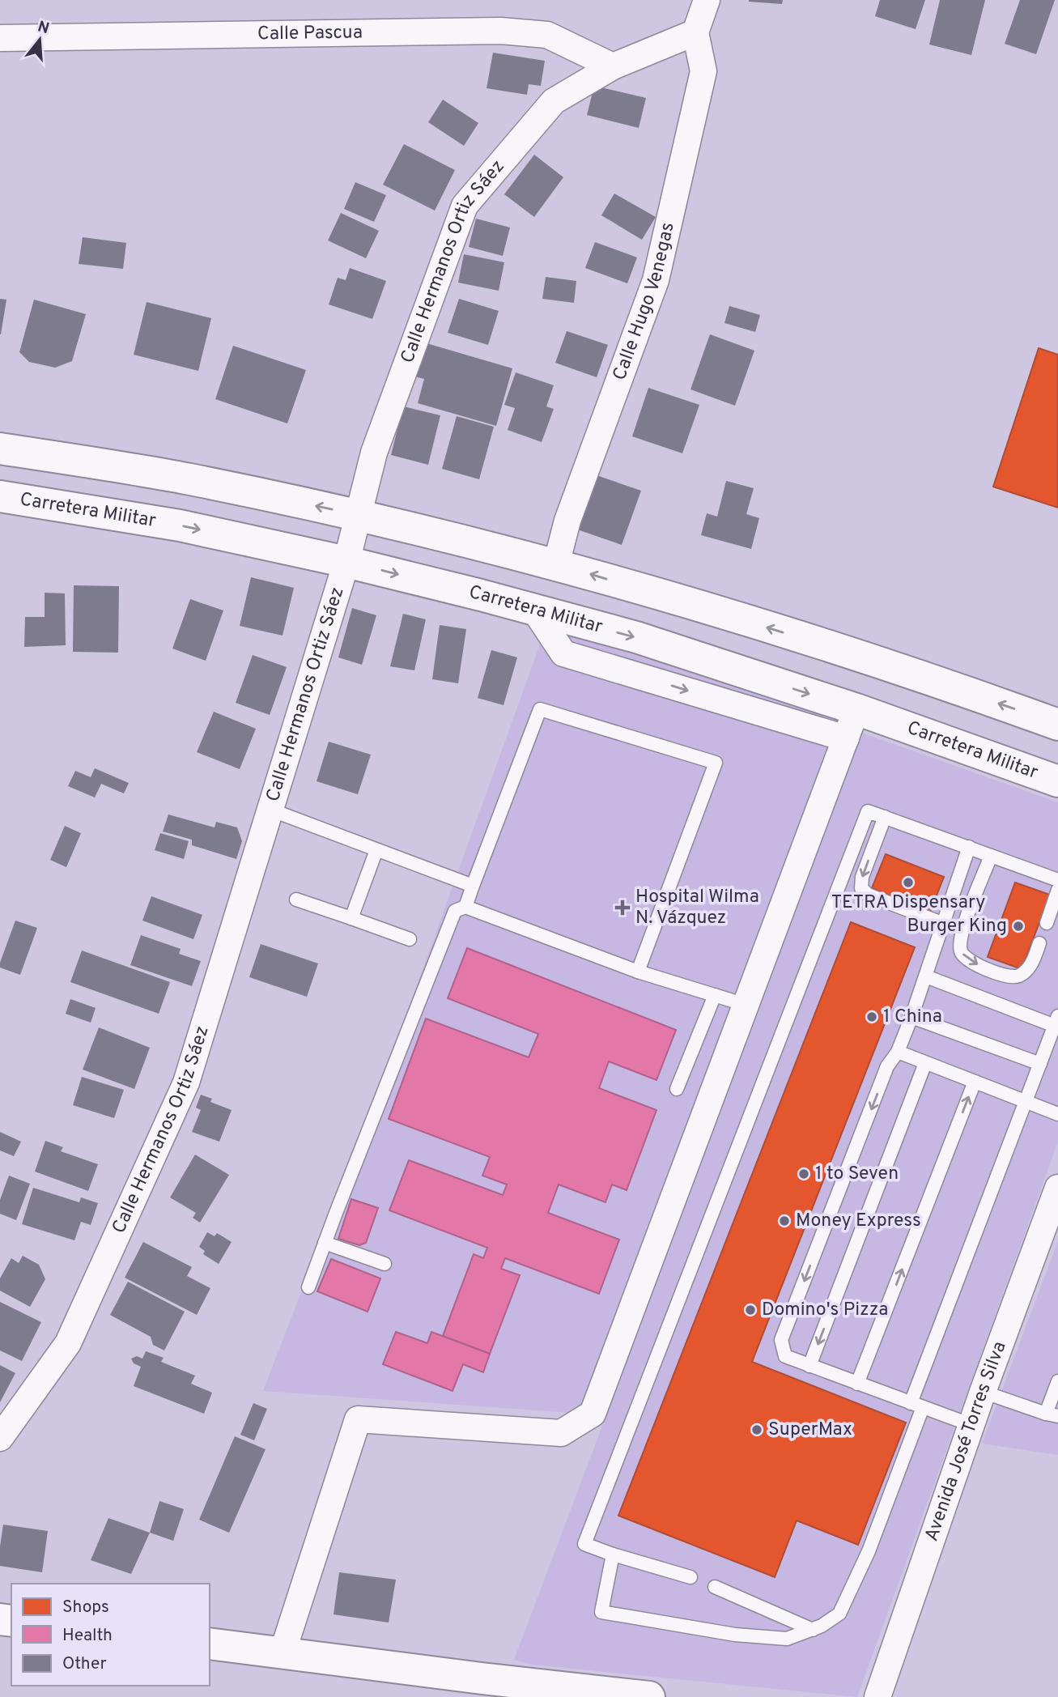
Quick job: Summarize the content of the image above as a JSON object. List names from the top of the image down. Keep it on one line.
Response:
{"streets":{"main road":["Carretera Militar"],"street":["Calle Pascua","Calle Hermanos Ortiz Sáez","Calle Hugo Venegas","Avenida José Torres Silva"]},"crossings":[["Calle Pascua","Calle Hermanos Ortiz Sáez"],["Calle Hermanos Ortiz Sáez","Calle Hugo Venegas"],["Calle Hermanos Ortiz Sáez","Carretera Militar"]],"places":{"other":["TETRA Dispensary","Burger King","1 China","1 to Seven","Money Express","Domino's Pizza","SuperMax"],"health":["Hospital Wilma N. Vázquez"]},"legend":["Shops","Health","Other"],"north":"top"}
